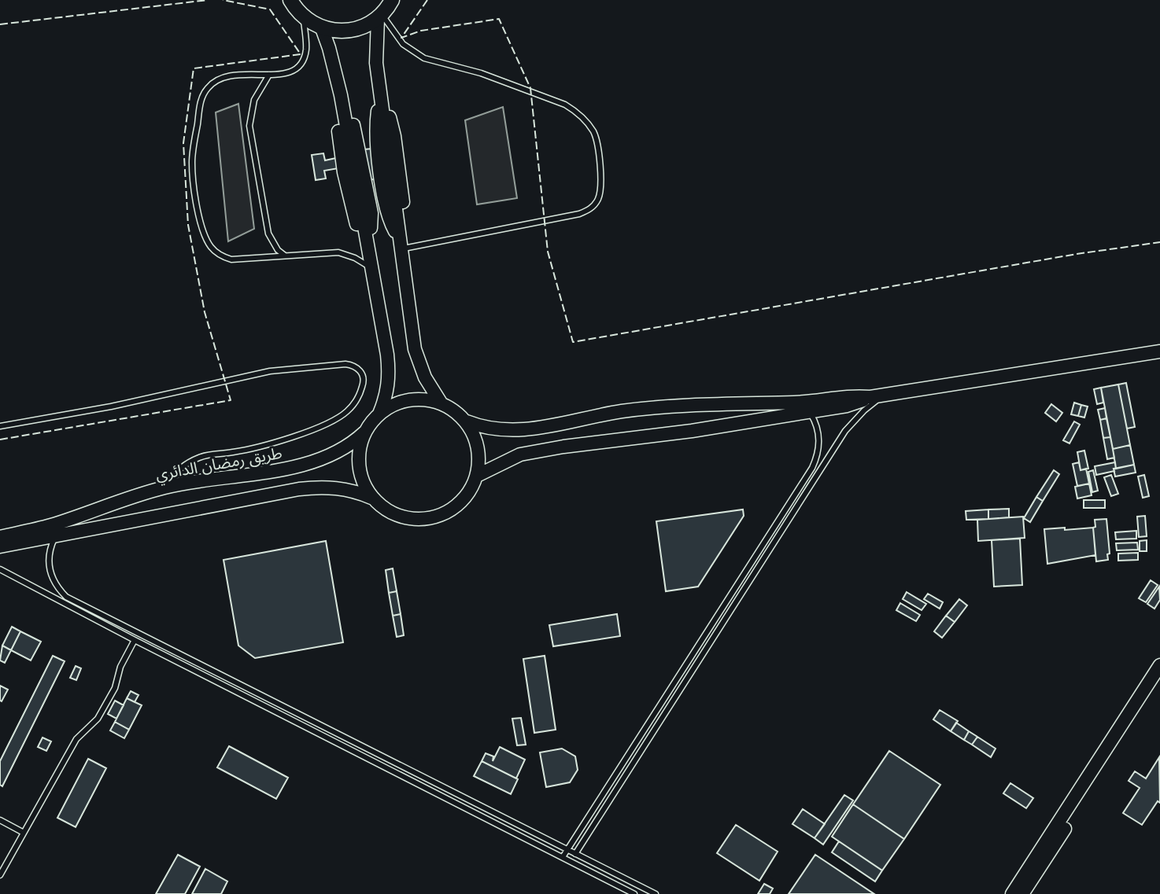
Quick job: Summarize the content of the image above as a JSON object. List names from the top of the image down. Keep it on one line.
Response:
{"streets":{"street":["طريق رمضان الدائري"]}}
